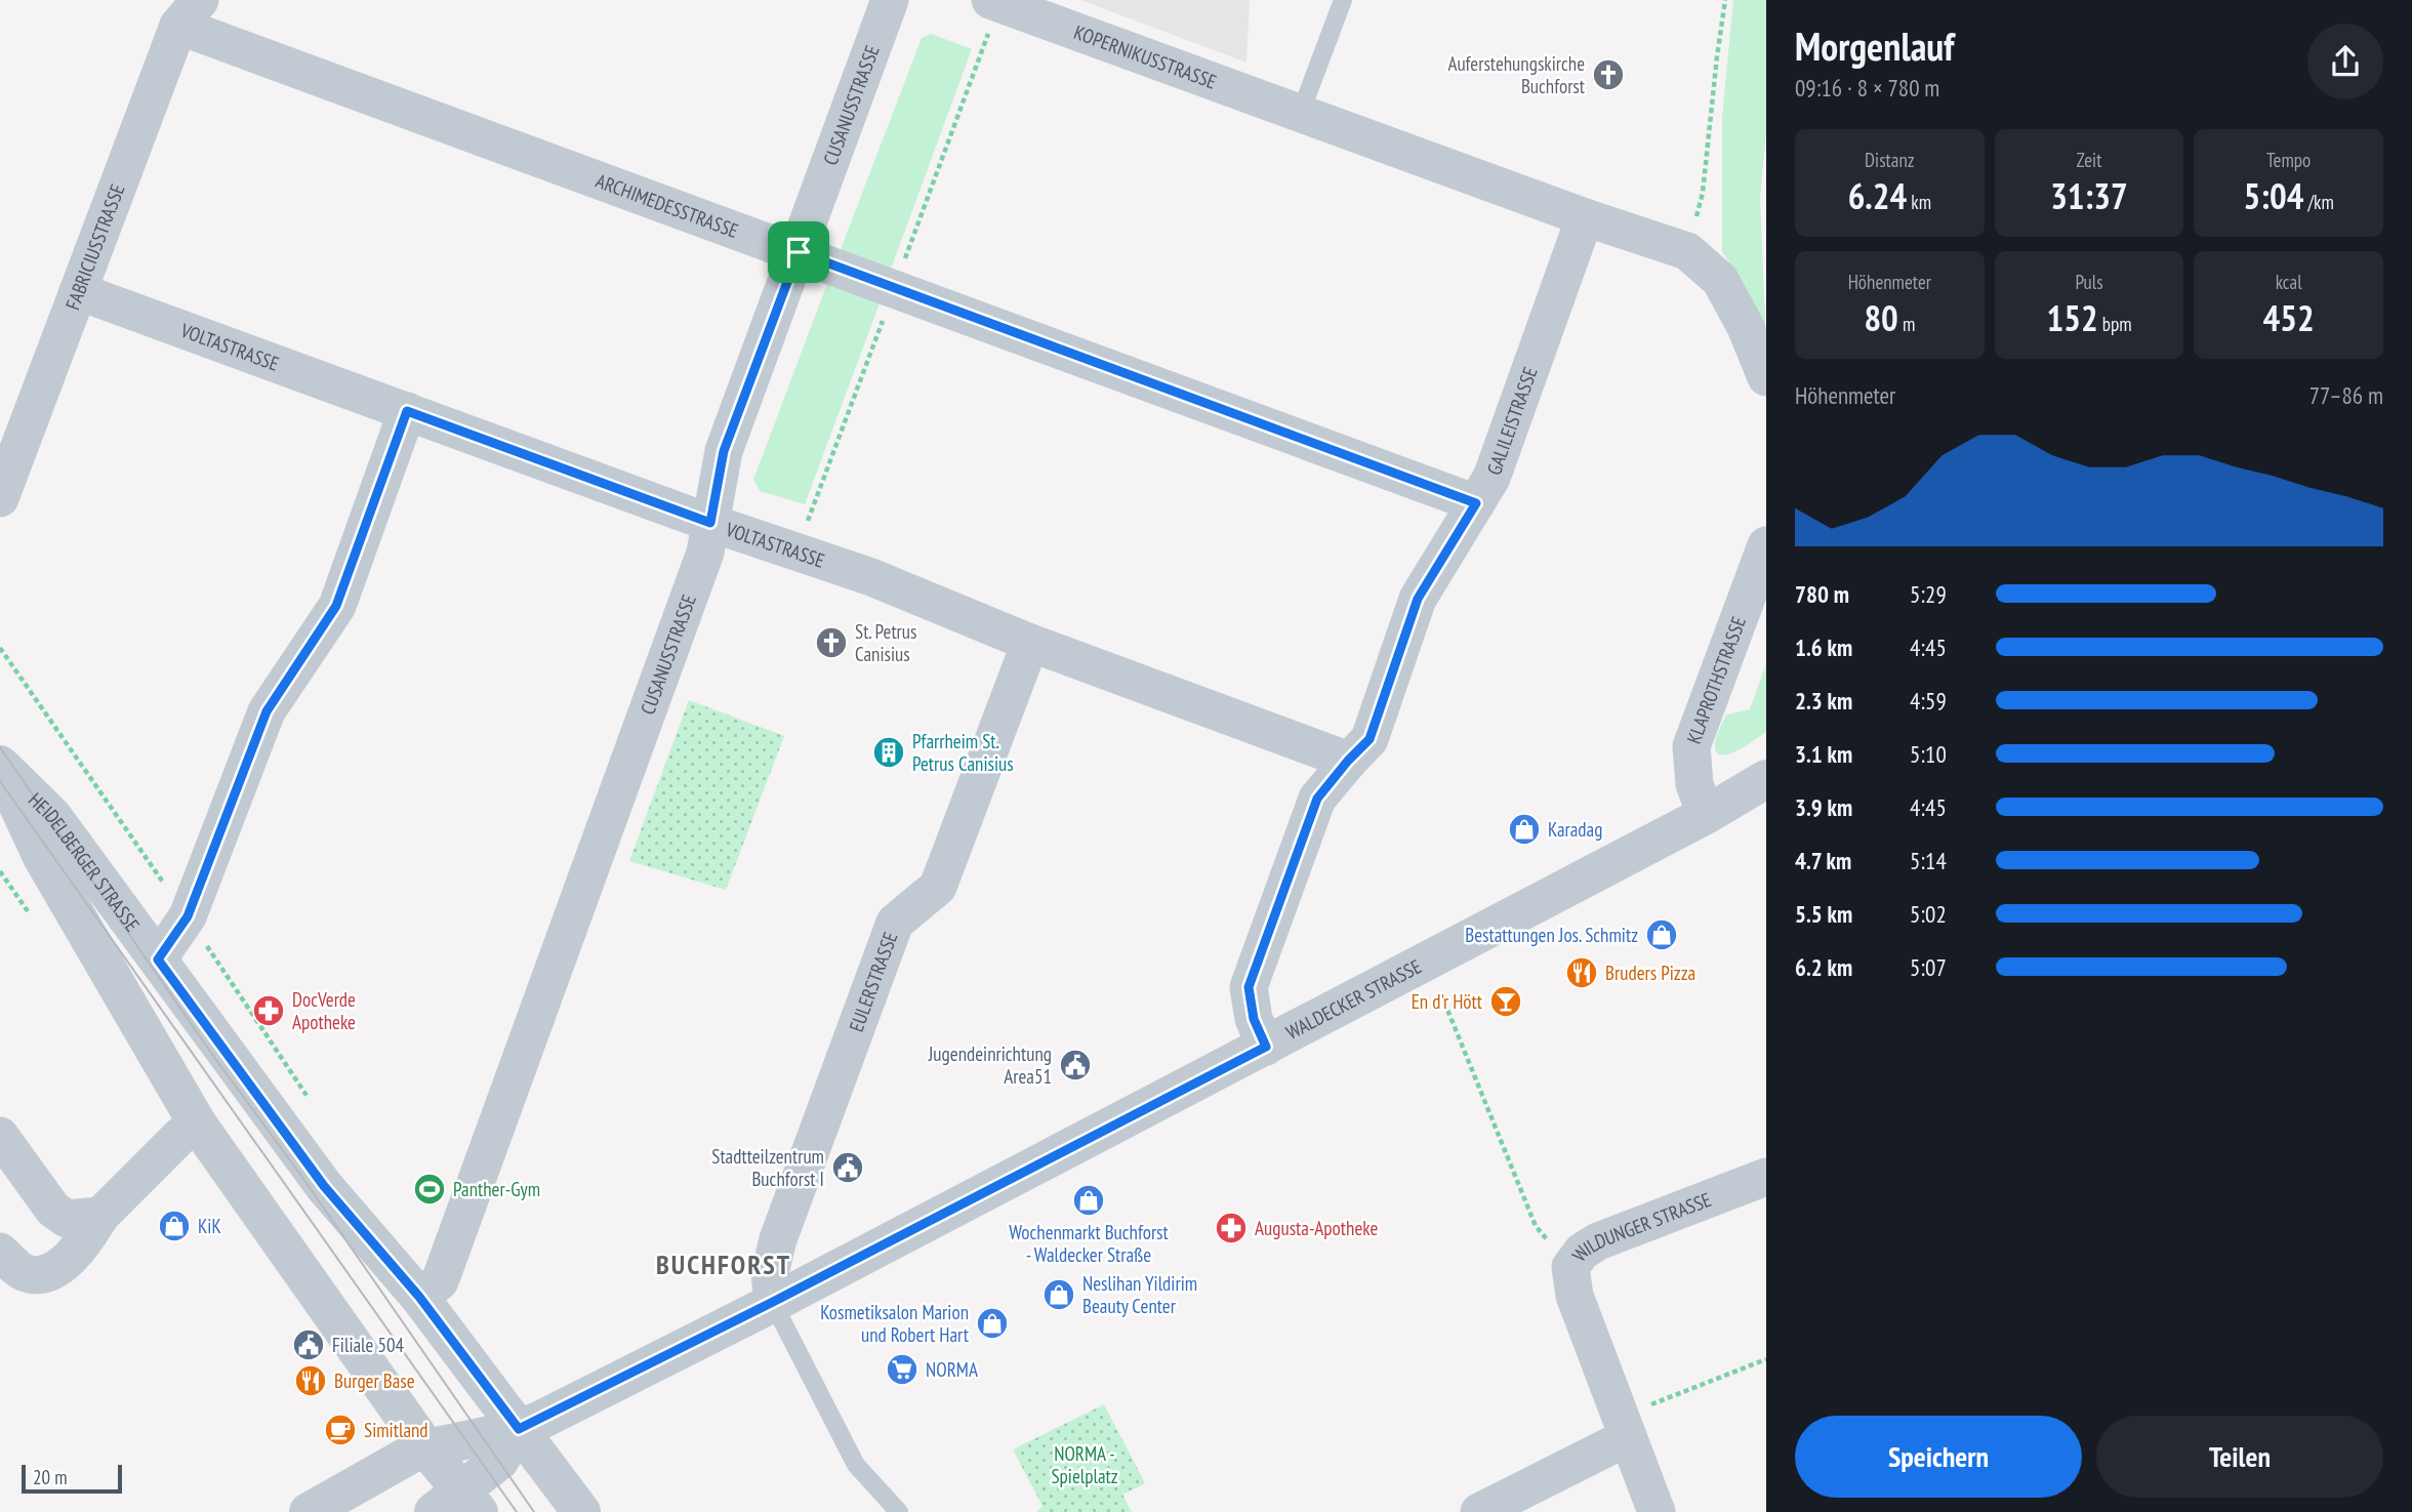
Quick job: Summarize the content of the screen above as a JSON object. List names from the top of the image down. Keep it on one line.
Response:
{"streets":{"street":["KOPERNIKUSSTRASSE","CUSANUSSTRASSE","ARCHIMEDESSTRASSE","FABRICIUSSTRASSE","VOLTASTRASSE","GALILEISTRASSE","KLAPROTHSTRASSE","HEIDELBERGER STRASSE","EULERSTRASSE","WALDECKER STRASSE","WILDUNGER STRASSE"]},"crossings":[["KOPERNIKUSSTRASSE","GALILEISTRASSE"],["CUSANUSSTRASSE","ARCHIMEDESSTRASSE"],["CUSANUSSTRASSE","VOLTASTRASSE"],["CUSANUSSTRASSE","HEIDELBERGER STRASSE"],["ARCHIMEDESSTRASSE","FABRICIUSSTRASSE"],["ARCHIMEDESSTRASSE","GALILEISTRASSE"],["FABRICIUSSTRASSE","VOLTASTRASSE"],["VOLTASTRASSE","GALILEISTRASSE"],["VOLTASTRASSE","EULERSTRASSE"],["GALILEISTRASSE","WALDECKER STRASSE"],["KLAPROTHSTRASSE","WALDECKER STRASSE"],["HEIDELBERGER STRASSE","WALDECKER STRASSE"],["EULERSTRASSE","WALDECKER STRASSE"]],"districts":["BUCHFORST"],"parks":["NORMA - Spielplatz"],"places":{"church":["Auferstehungskirche Buchforst","St. Petrus Canisius"],"building":["Pfarrheim St. Petrus Canisius"],"shop":["Karadag","Bestattungen Jos. Schmitz","Wochenmarkt Buchforst - Waldecker Straße","KiK","Neslihan Yildirim Beauty Center","Kosmetiksalon Marion und Robert Hart"],"restaurant":["Bruders Pizza","Burger Base"],"bar":["En d'r Hött"],"pharmacy":["DocVerde Apotheke","Augusta-Apotheke"],"public building":["Jugendeinrichtung Area51","Stadtteilzentrum Buchforst I","Filiale 504"],"sports":["Panther-Gym"],"supermarket":["NORMA"],"cafe":["Simitland"]},"scale_bar":"20 m","page":{"heading":["Morgenlauf","09:16 · 8 × 780 m"],"stats":[["Distanz","6.24 km"],["Zeit","31:37"],["Tempo","5:04 /km"],["Höhenmeter","80 m"],["Puls","152 bpm"],["kcal","452"]],"chart":["Höhenmeter","77–86 m"],"list":[{"name":"780 m","note":"5:29"},{"name":"1.6 km","note":"4:45"},{"name":"2.3 km","note":"4:59"},{"name":"3.1 km","note":"5:10"},{"name":"3.9 km","note":"4:45"},{"name":"4.7 km","note":"5:14"},{"name":"5.5 km","note":"5:02"},{"name":"6.2 km","note":"5:07"}],"buttons":["Speichern","Teilen"],"scale":"20 m"}}
